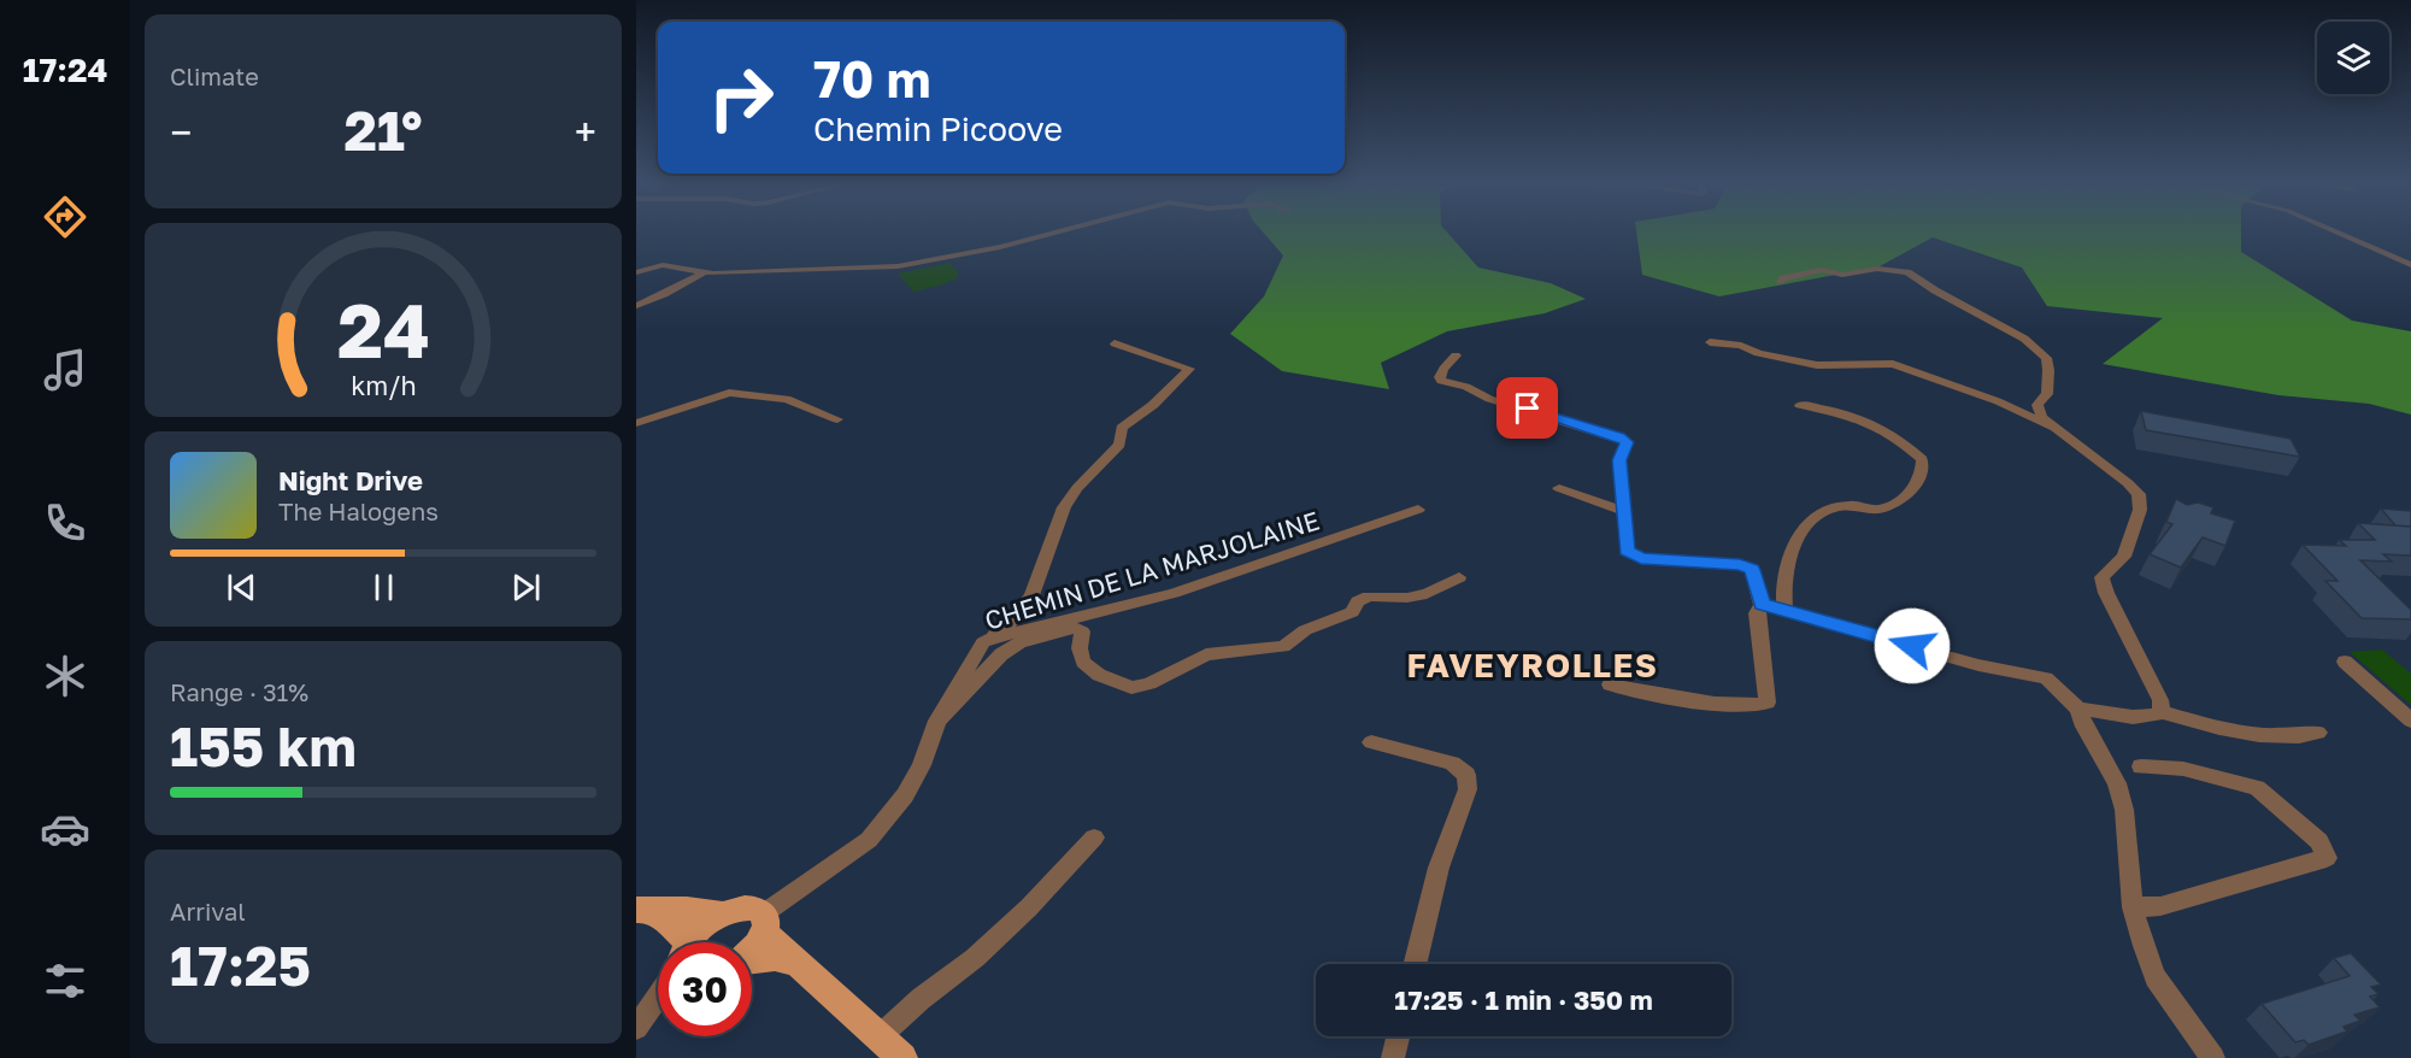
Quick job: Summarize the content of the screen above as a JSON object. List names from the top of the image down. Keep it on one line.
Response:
{"streets":{"street":["CHEMIN DE LA MARJOLAINE"]},"districts":["FAVEYROLLES"],"page":{"tabs":"17:24","tile":["Climate",["Range · 31%","155 km"],["Arrival","17:25"]],"turn":["70 m","Chemin Picoove"],"heat":["−","21°","+"],"song":["Night Drive","The Halogens"],"limit":"30","trip":"17:25 · 1 min · 350 m","gauge":["24","km/h"]}}
